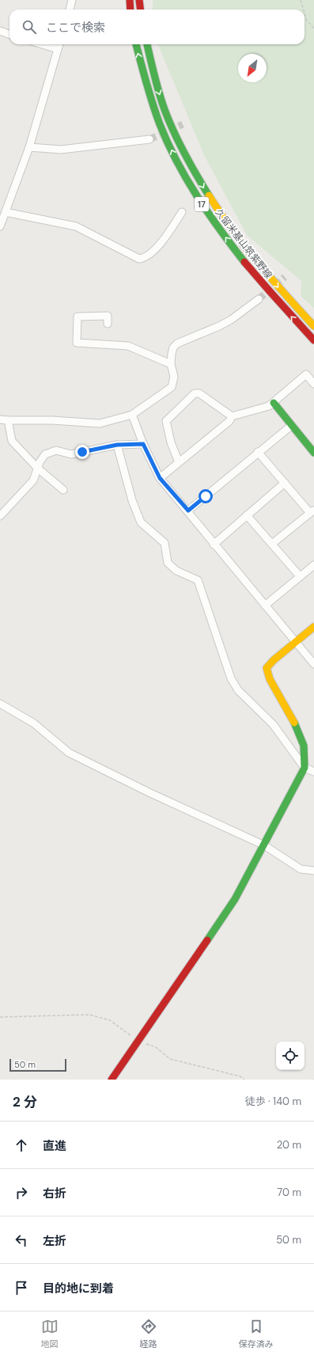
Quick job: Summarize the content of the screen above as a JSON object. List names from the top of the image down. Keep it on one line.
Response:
{"streets":{"main road":["17","久留米基山筑紫野線"]},"scale_bar":"50 m","north":"bottom left","page":{"search":"ここで検索","scale":"50 m","heading":["2 分","徒歩 · 140 m"],"list":[["直進","20 m"],["右折","70 m"],["左折","50 m"],"目的地に到着"],"nav":["地図","経路","保存済み"]}}
